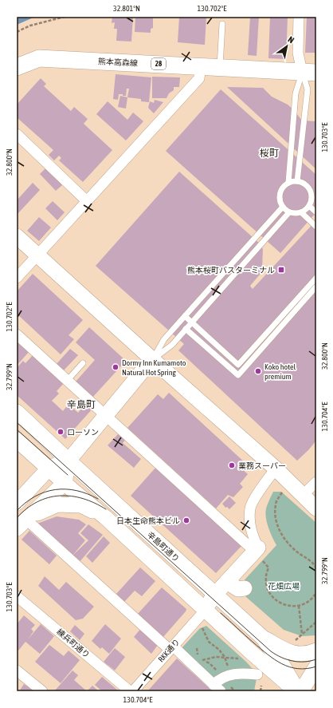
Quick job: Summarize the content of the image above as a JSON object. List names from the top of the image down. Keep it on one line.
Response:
{"streets":{"main road":["熊本高森線","28"],"street":["辛島町通り","練兵町通り","RKK通り"]},"crossings":[["辛島町通り","RKK通り"]],"districts":["桜町","辛島町"],"parks":["花畑広場"],"places":{"transit":["熊本桜町バスターミナル"],"other":["Dormy Inn Kumamoto Natural Hot Spring","Koko hotel premium","ローソン","業務スーパー","日本生命熊本ビル"]},"north":"top right","coordinates":["32.801°N","130.702°E","130.703°E","32.800°N","32.799°N","130.704°E"]}
